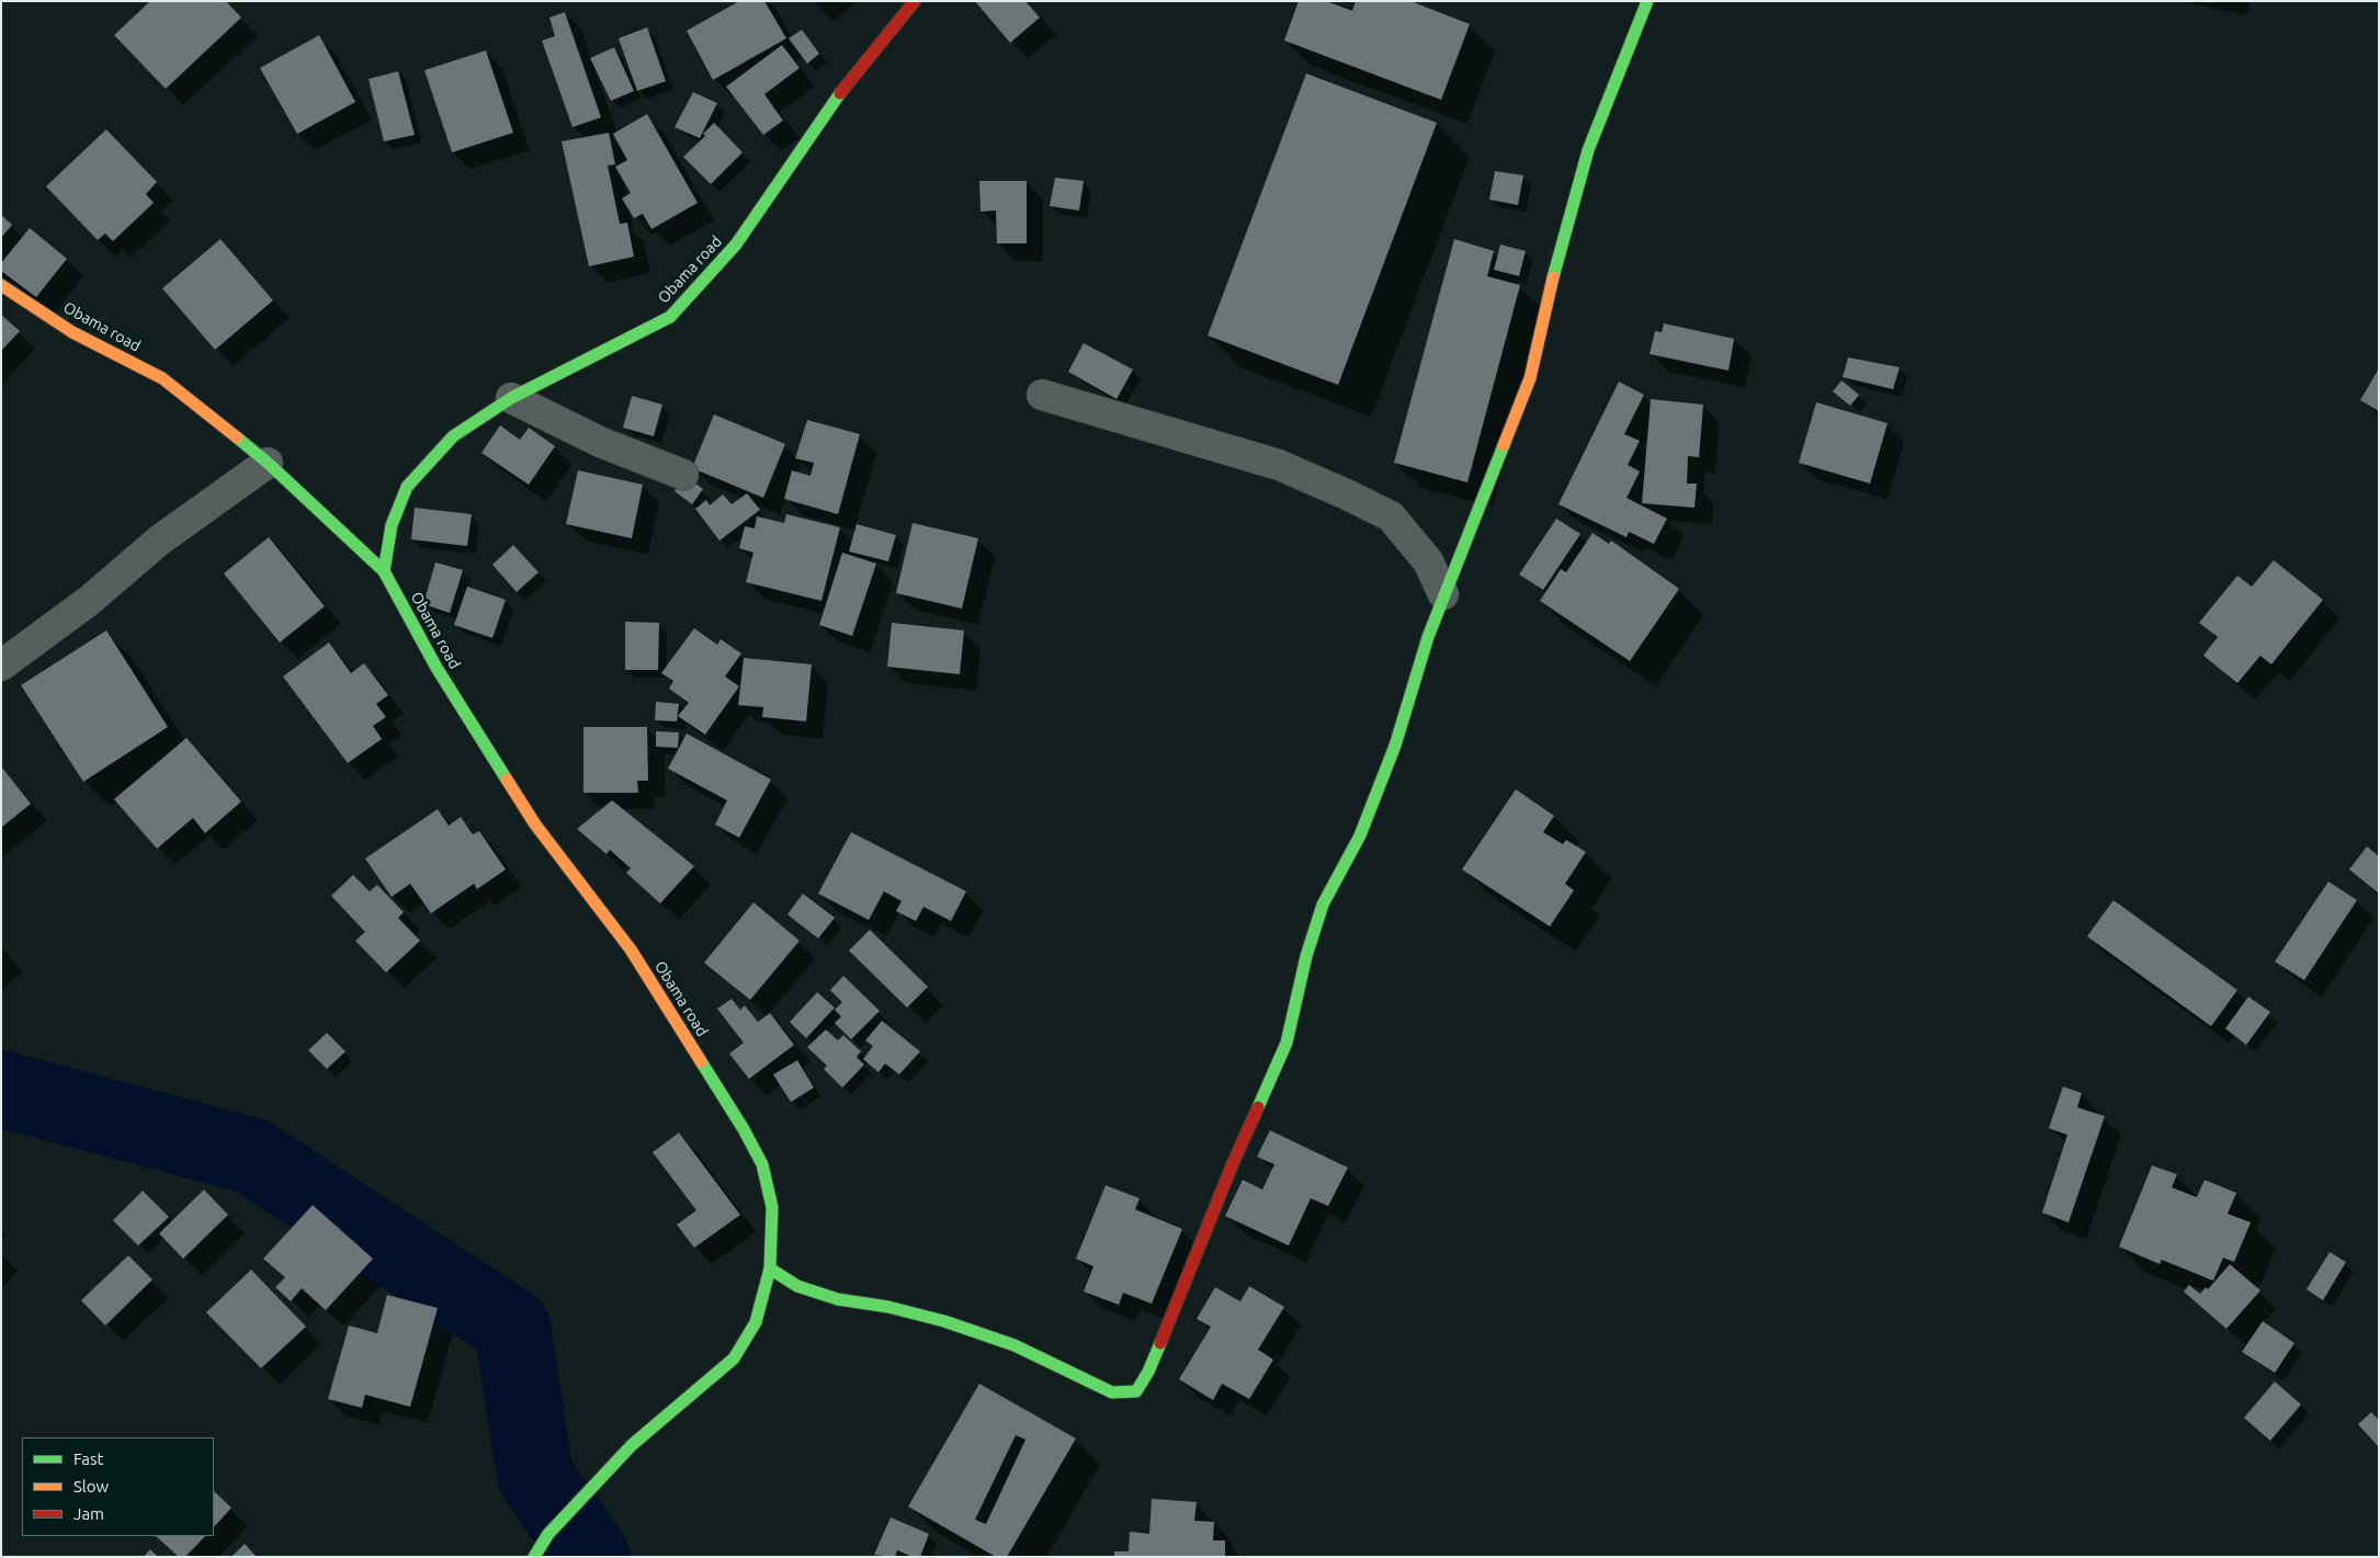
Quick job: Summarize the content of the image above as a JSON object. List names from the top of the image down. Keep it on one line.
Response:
{"streets":{"street":["Obama road"]},"legend":["Fast","Slow","Jam"]}
